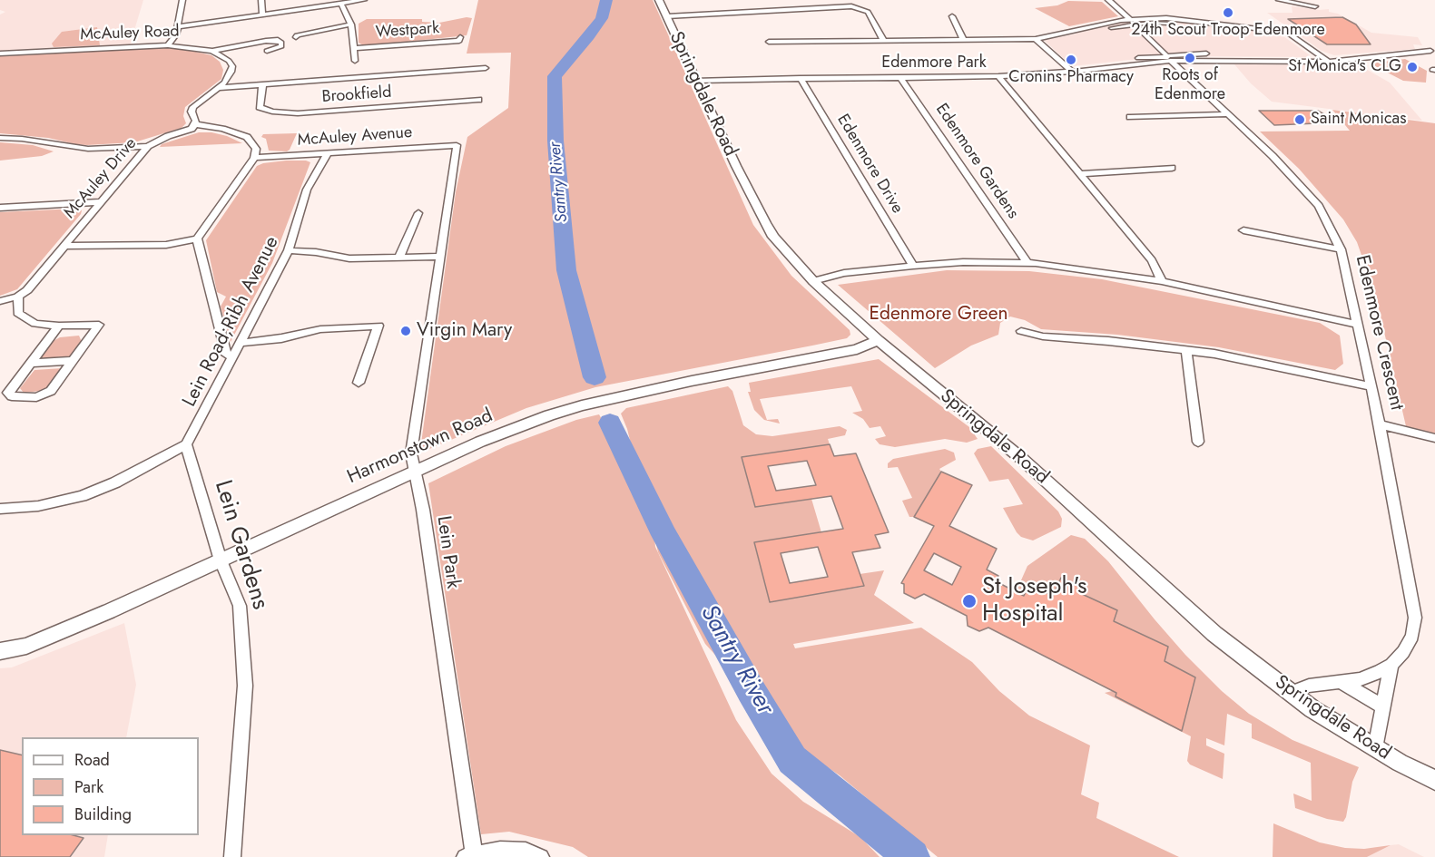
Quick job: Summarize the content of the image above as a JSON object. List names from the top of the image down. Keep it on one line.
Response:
{"streets":{"street":["Westpark","McAuley Road","Edenmore Park","Springdale Road","Brookfield","McAuley Avenue","Edenmore Gardens","Edenmore Drive","McAuley Drive","Lein Road;Ribh Avenue","Edenmore Crescent","Harmonstown Road","Lein Gardens","Lein Park"]},"crossings":[["Edenmore Park","Springdale Road"],["Edenmore Park","Edenmore Gardens"],["Edenmore Park","Edenmore Drive"],["Edenmore Park","Edenmore Crescent"],["Springdale Road","Edenmore Crescent"],["Springdale Road","Harmonstown Road"],["McAuley Avenue","Lein Road;Ribh Avenue"],["McAuley Avenue","Lein Park"],["Lein Road;Ribh Avenue","Lein Gardens"],["Harmonstown Road","Lein Gardens"],["Harmonstown Road","Lein Park"]],"water":["Santry River"],"parks":["Edenmore Green"],"places":["24th Scout Troop Edenmore","Roots of Edenmore","Cronins Pharmacy","St Monica's CLG","Saint Monicas","Virgin Mary","St Joseph's Hospital"],"legend":["Road","Park","Building"]}
